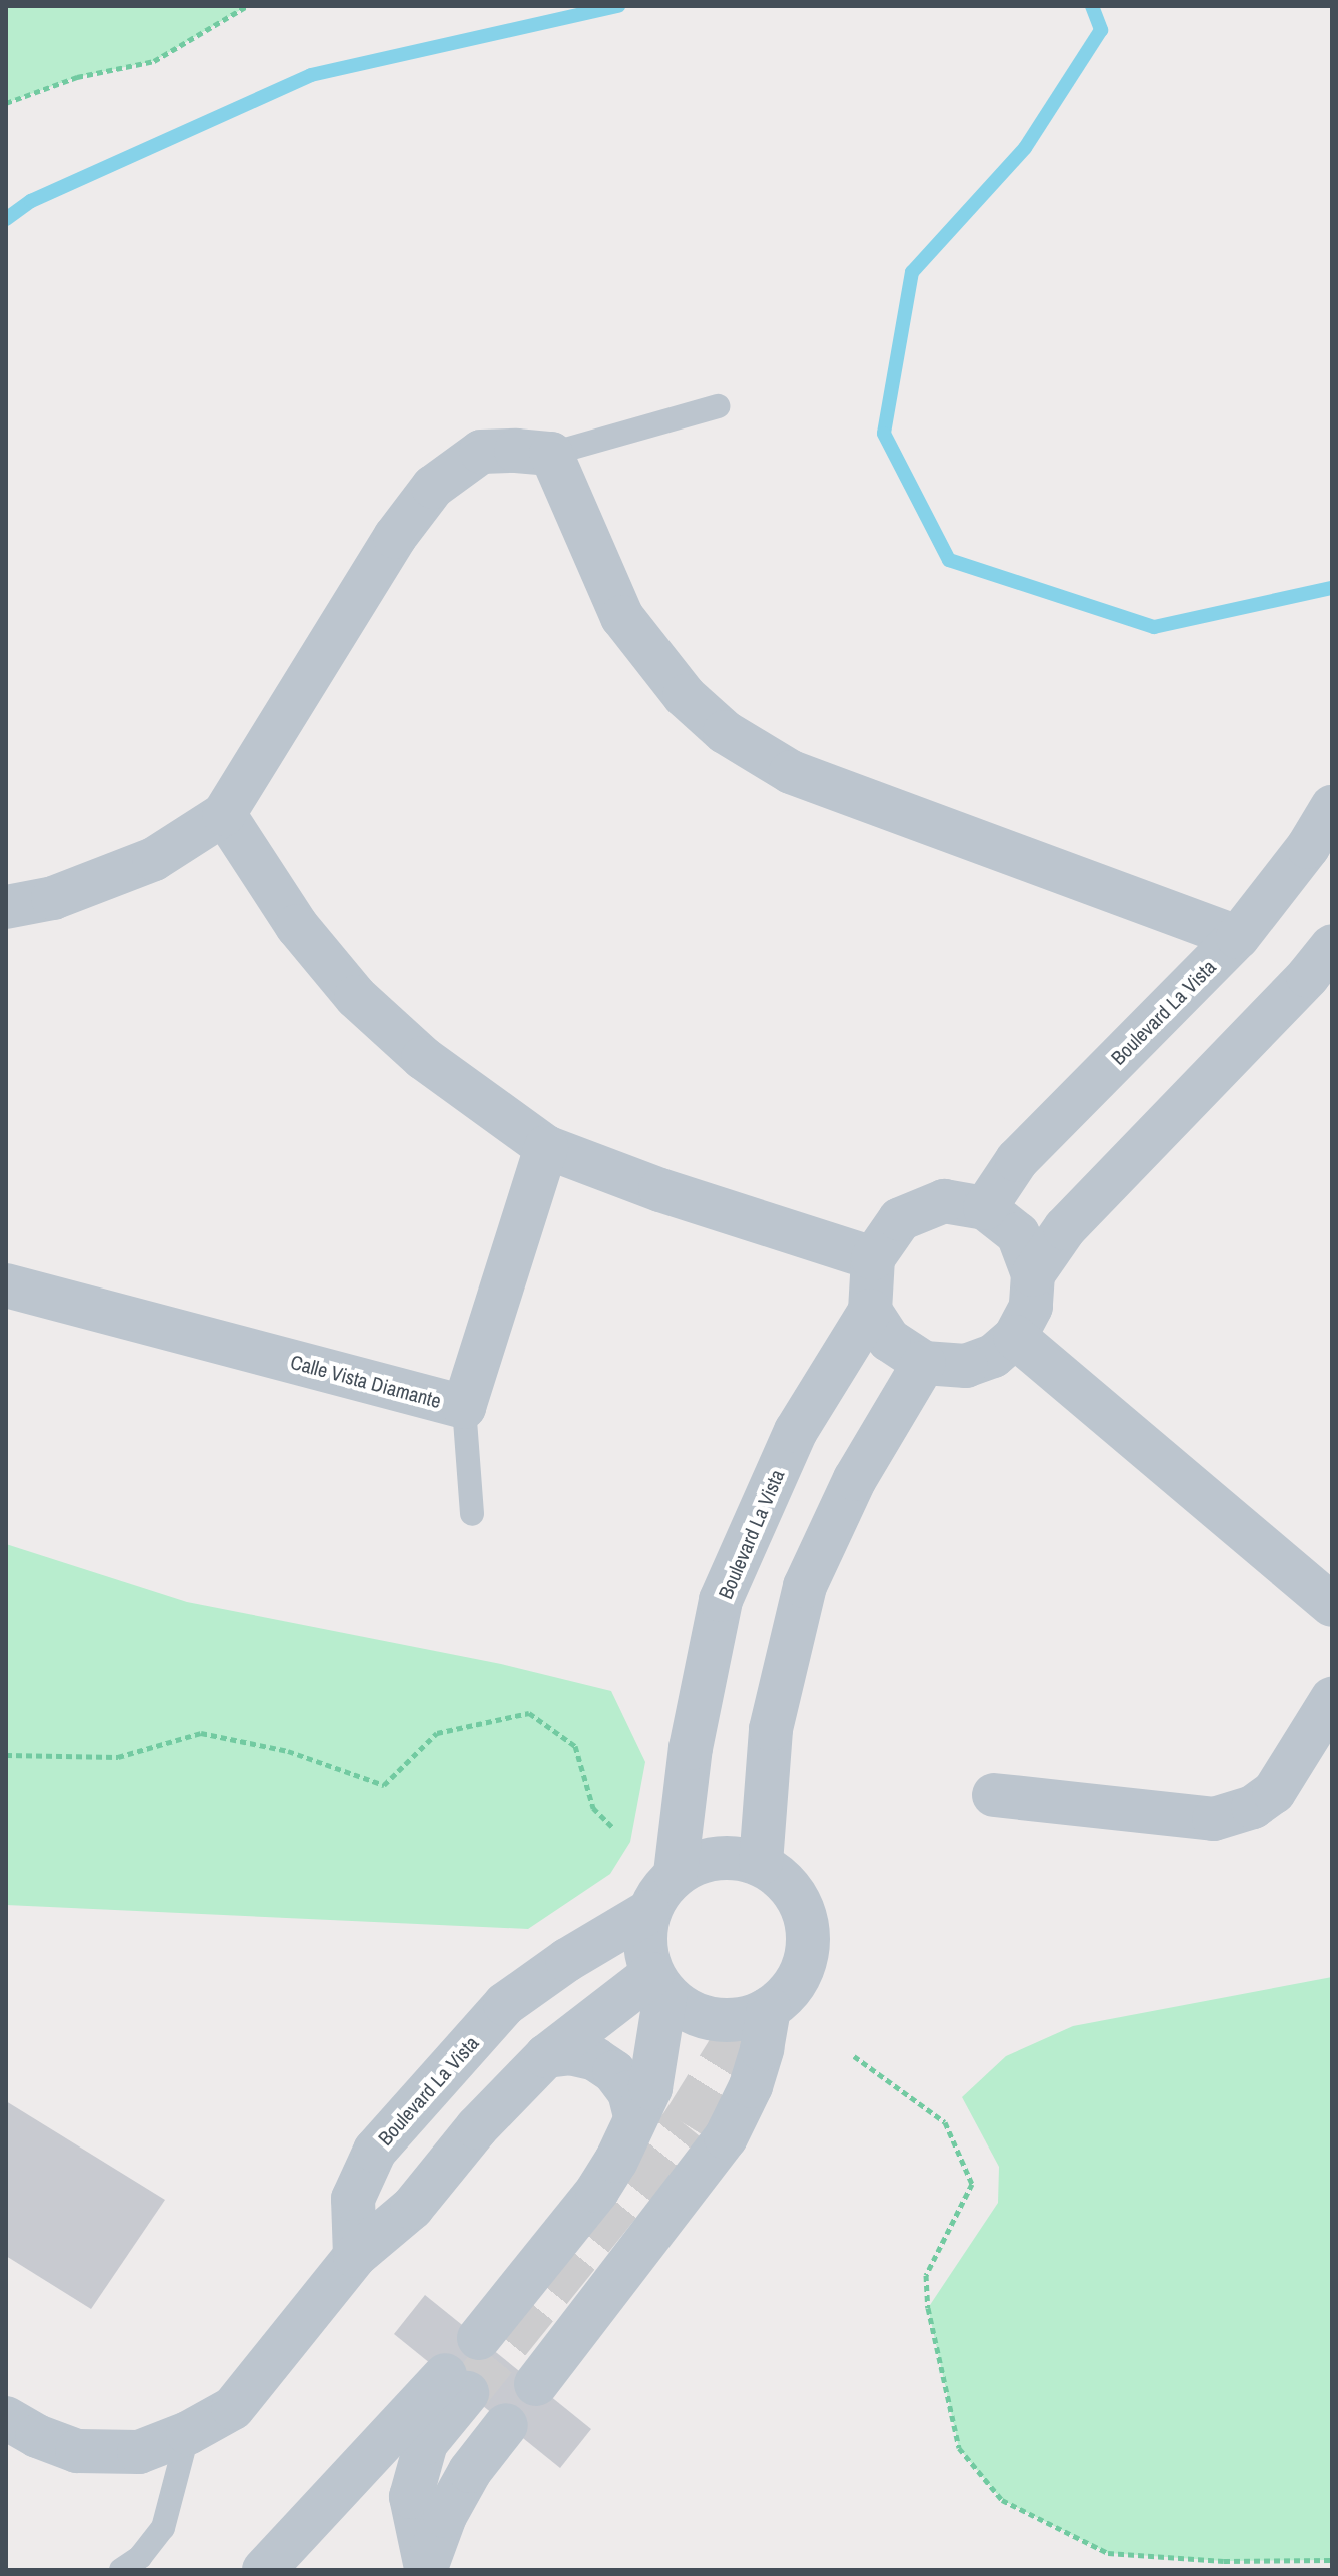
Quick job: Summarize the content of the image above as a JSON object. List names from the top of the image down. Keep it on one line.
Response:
{"streets":{"street":["Boulevard La Vista","Calle Vista Diamante"]}}
